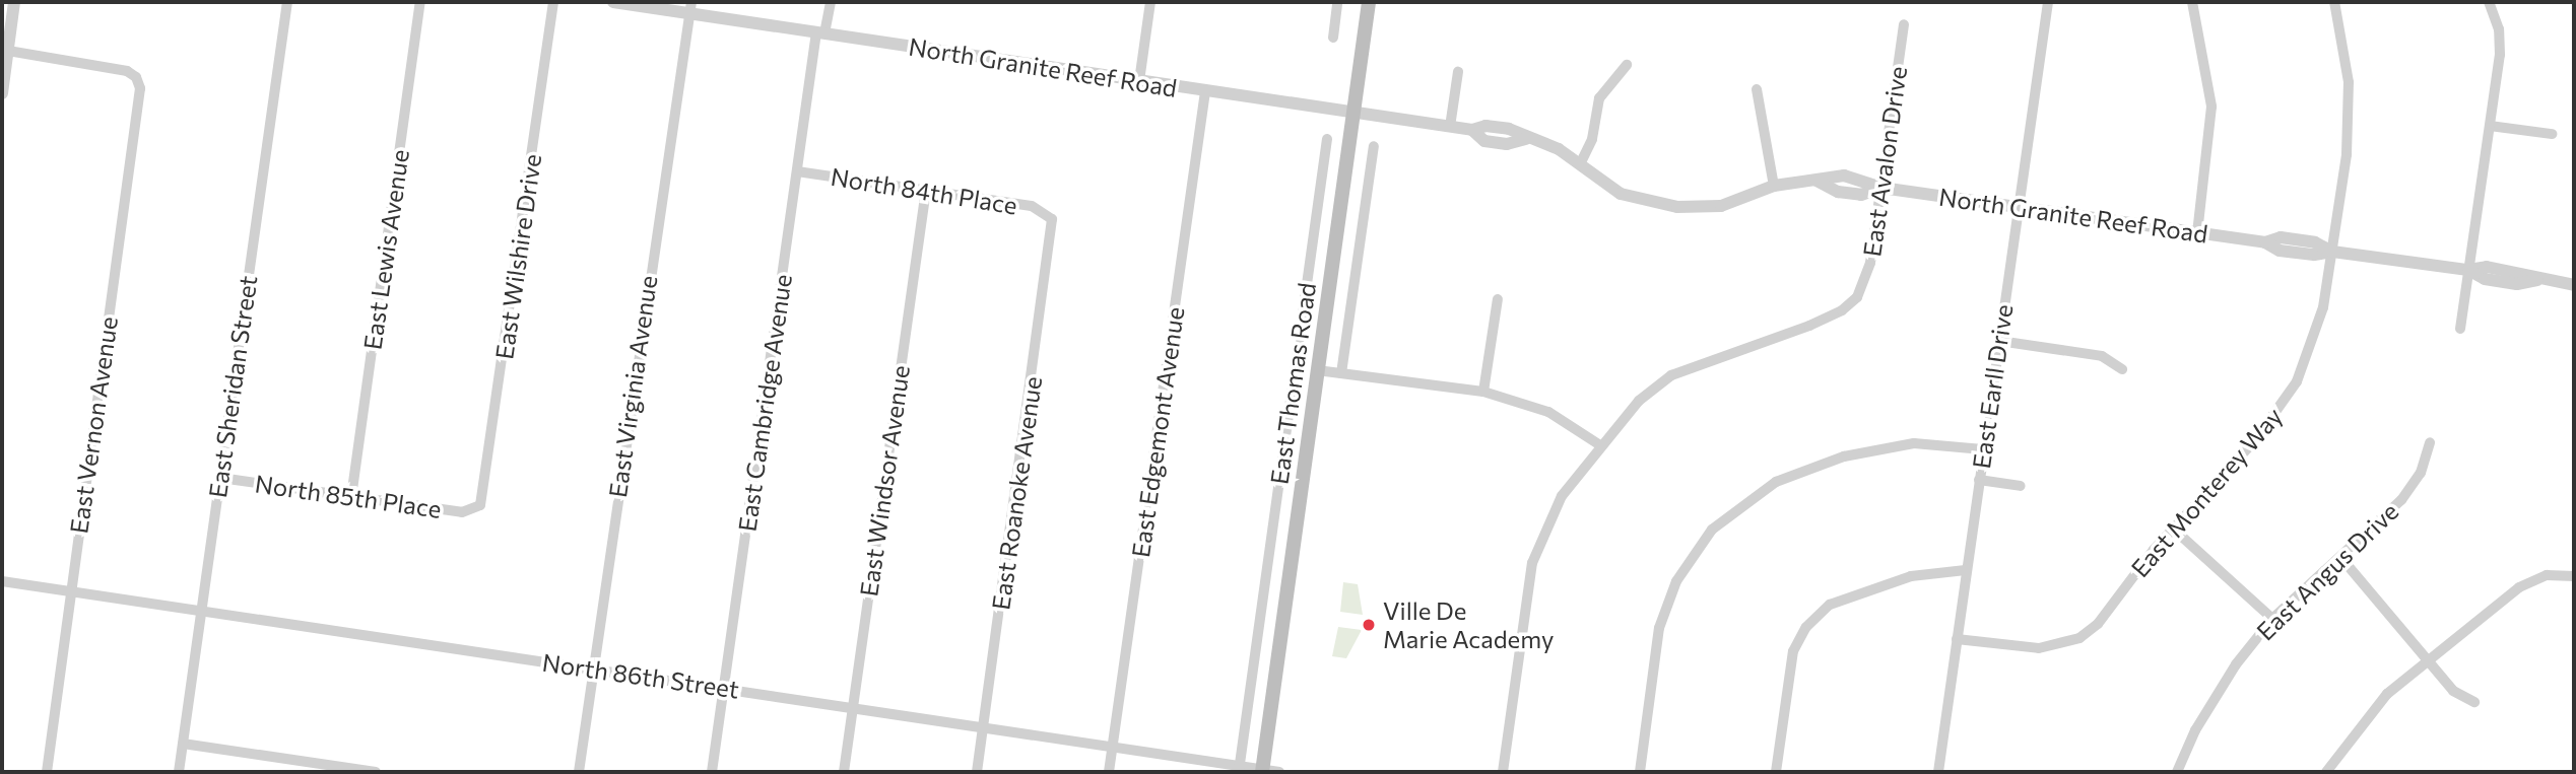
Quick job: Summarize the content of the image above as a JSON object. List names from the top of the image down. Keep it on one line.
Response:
{"streets":{"main road":["East Thomas Road"],"street":["North Granite Reef Road","East Avalon Drive","North 84th Place","East Lewis Avenue","East Wilshire Drive","East Sheridan Street","East Virginia Avenue","East Earll Drive","East Cambridge Avenue","East Vernon Avenue","East Edgemont Avenue","East Windsor Avenue","East Monterey Way","East Roanoke Avenue","North 85th Place","East Angus Drive","North 86th Street"]},"crossings":[["North Granite Reef Road","East Avalon Drive"],["North Granite Reef Road","East Thomas Road"],["North Granite Reef Road","East Virginia Avenue"],["North Granite Reef Road","East Earll Drive"],["North Granite Reef Road","East Cambridge Avenue"],["North Granite Reef Road","East Edgemont Avenue"],["North Granite Reef Road","East Monterey Way"],["North 84th Place","East Cambridge Avenue"],["North 84th Place","East Windsor Avenue"],["North 84th Place","East Roanoke Avenue"],["East Lewis Avenue","North 85th Place"],["East Wilshire Drive","North 85th Place"],["East Thomas Road","North 86th Street"],["East Sheridan Street","North 85th Place"],["East Sheridan Street","North 86th Street"],["East Virginia Avenue","North 86th Street"],["East Earll Drive","East Monterey Way"],["East Cambridge Avenue","North 86th Street"],["East Vernon Avenue","North 86th Street"],["East Edgemont Avenue","North 86th Street"],["East Windsor Avenue","North 86th Street"],["East Roanoke Avenue","North 86th Street"]],"places":["Ville De Marie Academy"]}
